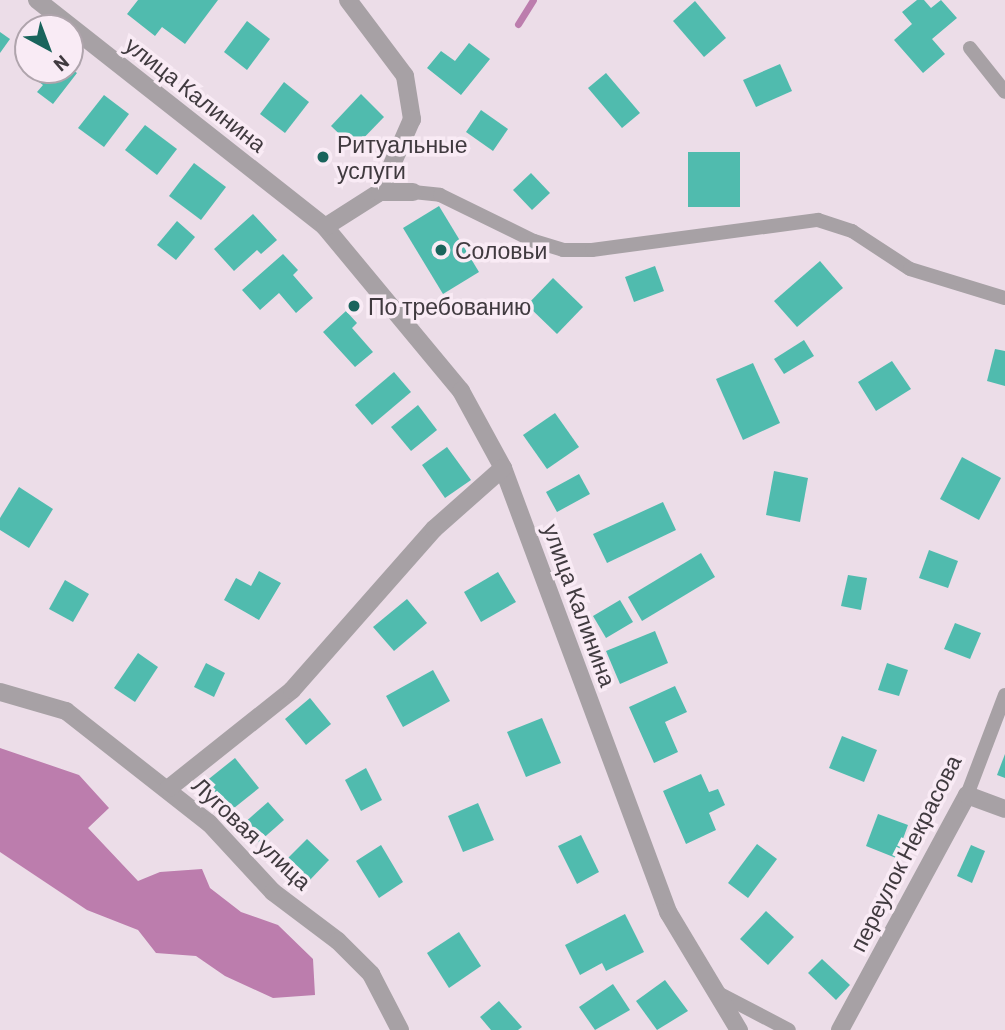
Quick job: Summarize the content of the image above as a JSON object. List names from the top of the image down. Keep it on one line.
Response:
{"streets":{"street":["улица Калинина","Луговая улица","переулок Некрасова"]},"places":["Ритуальные услуги","Соловьи","По требованию"],"north":"bottom right"}
